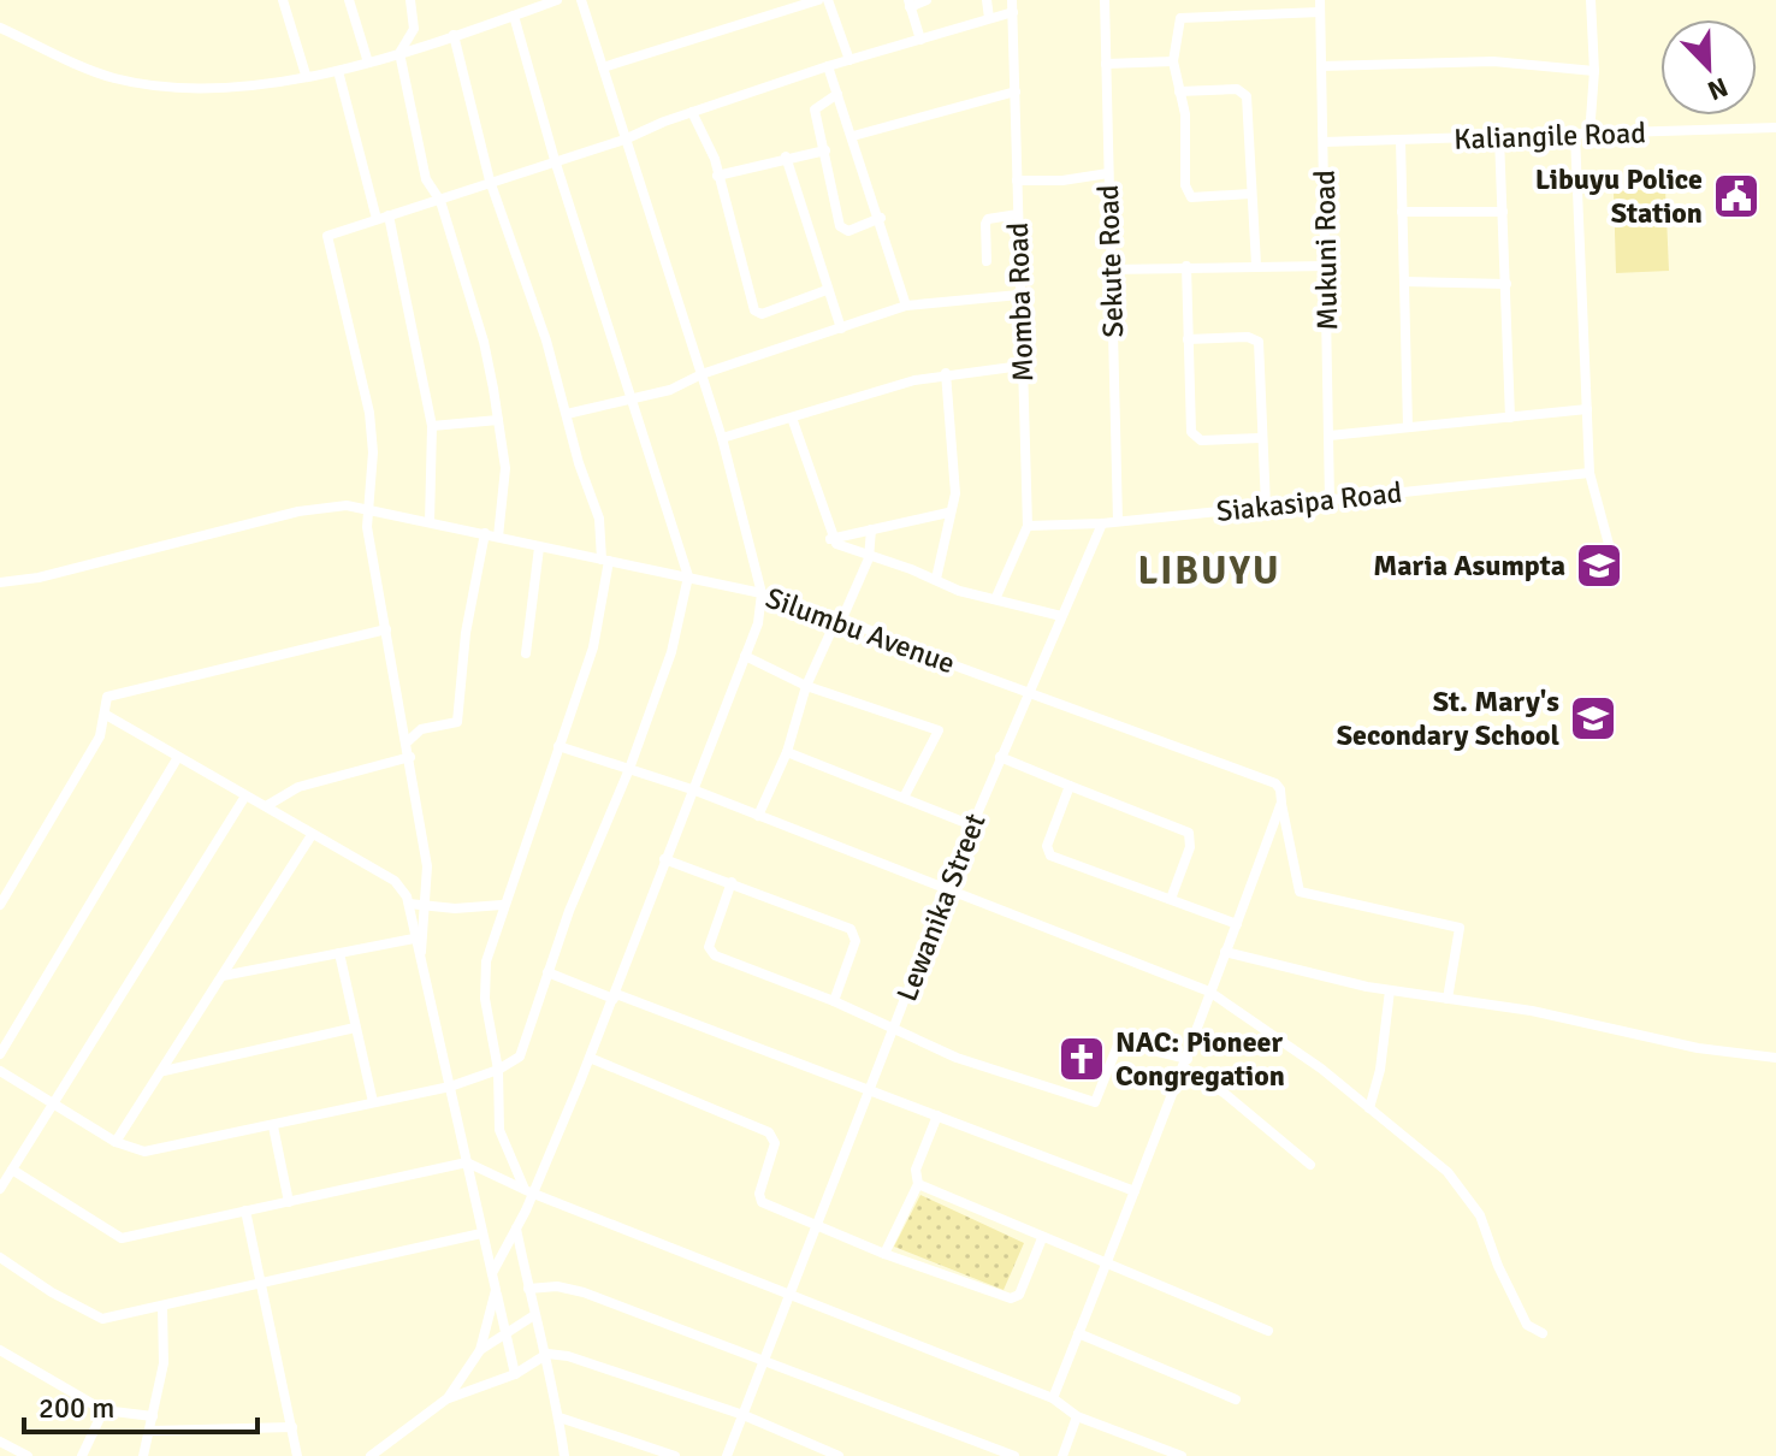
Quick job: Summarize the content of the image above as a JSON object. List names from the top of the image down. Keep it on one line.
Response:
{"streets":{"street":["Kaliangile Road","Mukuni Road","Sekute Road","Momba Road","Siakasipa Road","Silumbu Avenue","Lewanika Street"]},"crossings":[["Kaliangile Road","Mukuni Road"],["Mukuni Road","Siakasipa Road"],["Sekute Road","Siakasipa Road"],["Momba Road","Siakasipa Road"],["Siakasipa Road","Lewanika Street"],["Silumbu Avenue","Lewanika Street"]],"districts":["LIBUYU"],"places":{"public building":["Libuyu Police Station"],"school or university":["Maria Asumpta","St. Mary's Secondary School"],"church":["NAC: Pioneer Congregation"]},"scale_bar":"200 m","north":"bottom right"}
